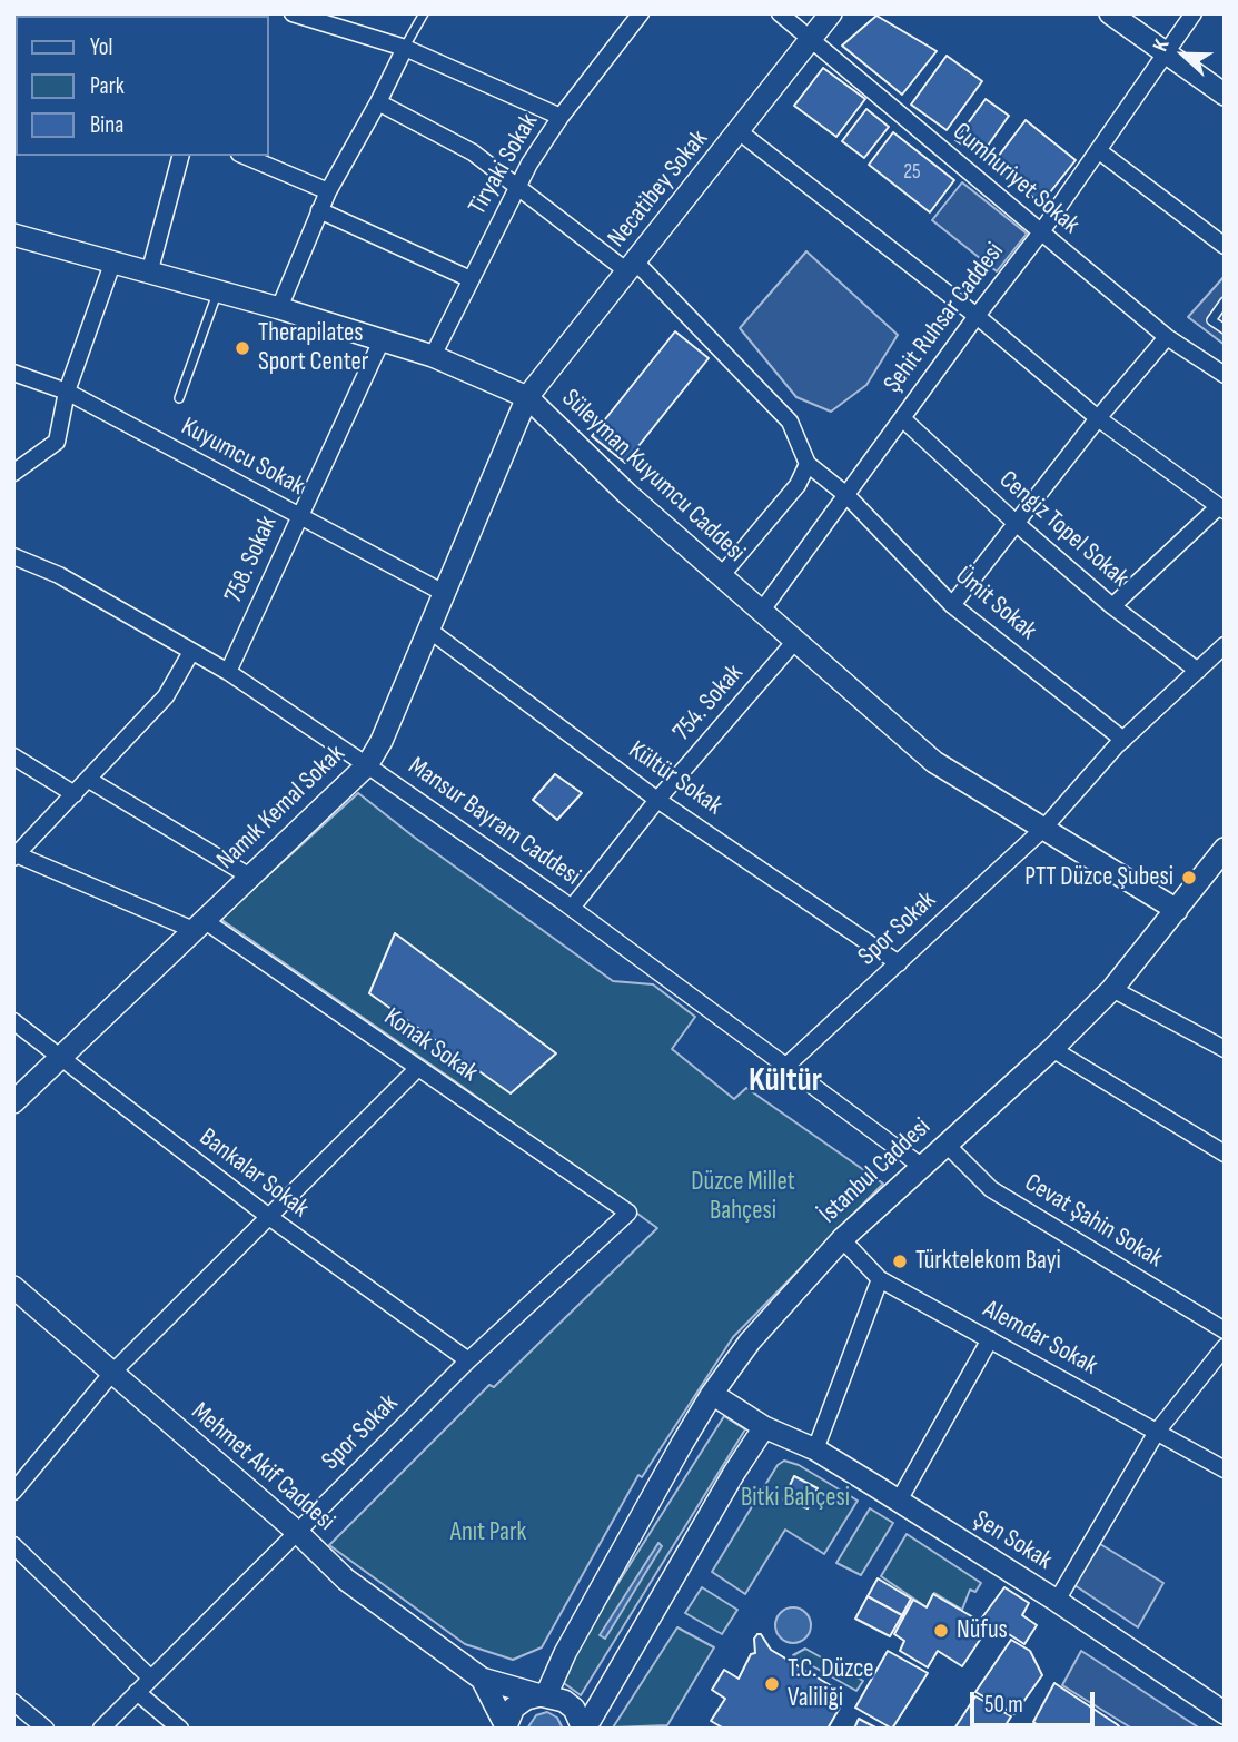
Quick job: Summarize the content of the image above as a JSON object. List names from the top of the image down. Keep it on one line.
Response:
{"streets":{"main road":["Necatibey Sokak","Süleyman Kuyumcu Caddesi","Namık Kemal Sokak","İstanbul Caddesi","Mehmet Akif Caddesi","Şen Sokak"],"street":["Tiryaki Sokak","Cumhuriyet Sokak","Şehit Ruhsar Caddesi","Kuyumcu Sokak","Cengiz Topel Sokak","758. Sokak","Ümit Sokak","754. Sokak","Kültür Sokak","Mansur Bayram Caddesi","Spor Sokak","Konak Sokak","Bankalar Sokak","Cevat Şahin Sokak","Alemdar Sokak"]},"crossings":[["Tiryaki Sokak","Süleyman Kuyumcu Caddesi"],["Cumhuriyet Sokak","Necatibey Sokak"],["Cumhuriyet Sokak","Şehit Ruhsar Caddesi"],["Necatibey Sokak","Süleyman Kuyumcu Caddesi"],["Necatibey Sokak","Namık Kemal Sokak"],["Şehit Ruhsar Caddesi","Süleyman Kuyumcu Caddesi"],["Şehit Ruhsar Caddesi","Cengiz Topel Sokak"],["Şehit Ruhsar Caddesi","Ümit Sokak"],["Kuyumcu Sokak","758. Sokak"],["Kuyumcu Sokak","Namık Kemal Sokak"],["Süleyman Kuyumcu Caddesi","758. Sokak"],["Süleyman Kuyumcu Caddesi","754. Sokak"],["Süleyman Kuyumcu Caddesi","Namık Kemal Sokak"],["Süleyman Kuyumcu Caddesi","Spor Sokak"],["Süleyman Kuyumcu Caddesi","İstanbul Caddesi"],["Cengiz Topel Sokak","Spor Sokak"],["758. Sokak","Mansur Bayram Caddesi"],["Ümit Sokak","Spor Sokak"],["754. Sokak","Kültür Sokak"],["754. Sokak","Mansur Bayram Caddesi"],["Kültür Sokak","Namık Kemal Sokak"],["Kültür Sokak","Spor Sokak"],["Namık Kemal Sokak","Mansur Bayram Caddesi"],["Namık Kemal Sokak","Konak Sokak"],["Namık Kemal Sokak","Bankalar Sokak"],["Mansur Bayram Caddesi","Spor Sokak"],["Mansur Bayram Caddesi","İstanbul Caddesi"],["Spor Sokak","Konak Sokak"],["Spor Sokak","Bankalar Sokak"],["Spor Sokak","Mehmet Akif Caddesi"],["İstanbul Caddesi","Cevat Şahin Sokak"],["İstanbul Caddesi","Alemdar Sokak"],["İstanbul Caddesi","Şen Sokak"]],"districts":["Kültür"],"parks":["Düzce Millet Bahçesi","Bitki Bahçesi","Anıt Park"],"places":["Therapilates Sport Center","PTT Düzce Şubesi","Türktelekom Bayi","Nüfus","T.C. Düzce Valiliği"],"house_numbers":["25"],"legend":["Yol","Park","Bina"],"scale_bar":"50 m","north":"left"}
